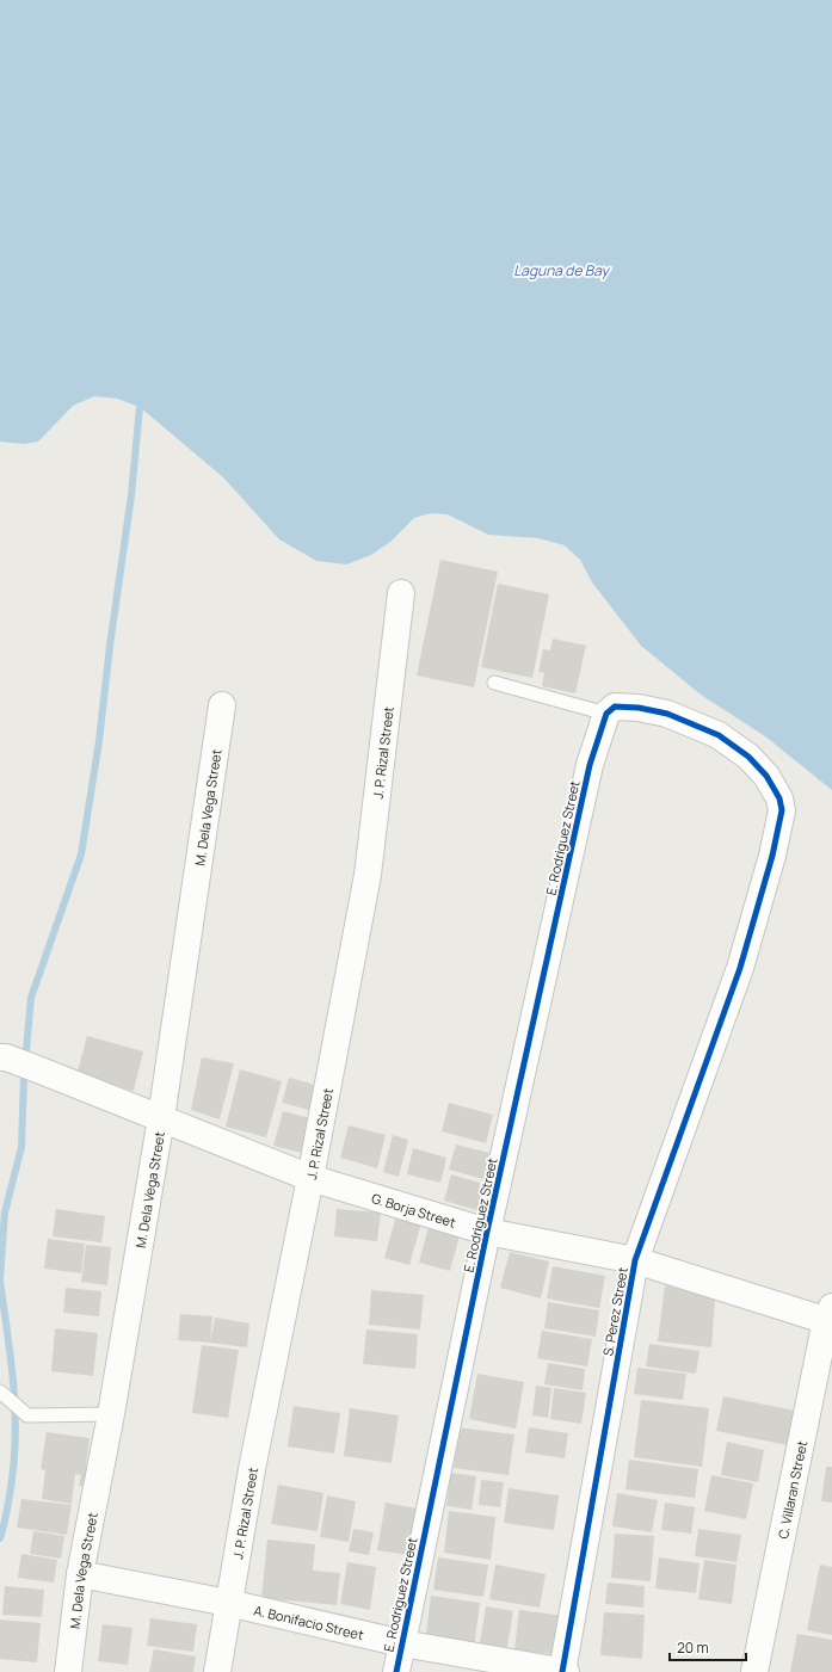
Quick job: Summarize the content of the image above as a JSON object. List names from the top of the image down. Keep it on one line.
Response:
{"streets":{"street":["J. P. Rizal Street","M. Dela Vega Street","E. Rodriguez Street","G. Borja Street","S. Perez Street","C. Villaran Street","A. Bonifacio Street"]},"crossings":[["J. P. Rizal Street","G. Borja Street"],["J. P. Rizal Street","A. Bonifacio Street"],["M. Dela Vega Street","G. Borja Street"],["M. Dela Vega Street","A. Bonifacio Street"],["E. Rodriguez Street","G. Borja Street"],["E. Rodriguez Street","S. Perez Street"],["E. Rodriguez Street","A. Bonifacio Street"],["G. Borja Street","S. Perez Street"],["G. Borja Street","C. Villaran Street"],["S. Perez Street","A. Bonifacio Street"]],"water":["Laguna de Bay"],"scale_bar":"20 m"}
